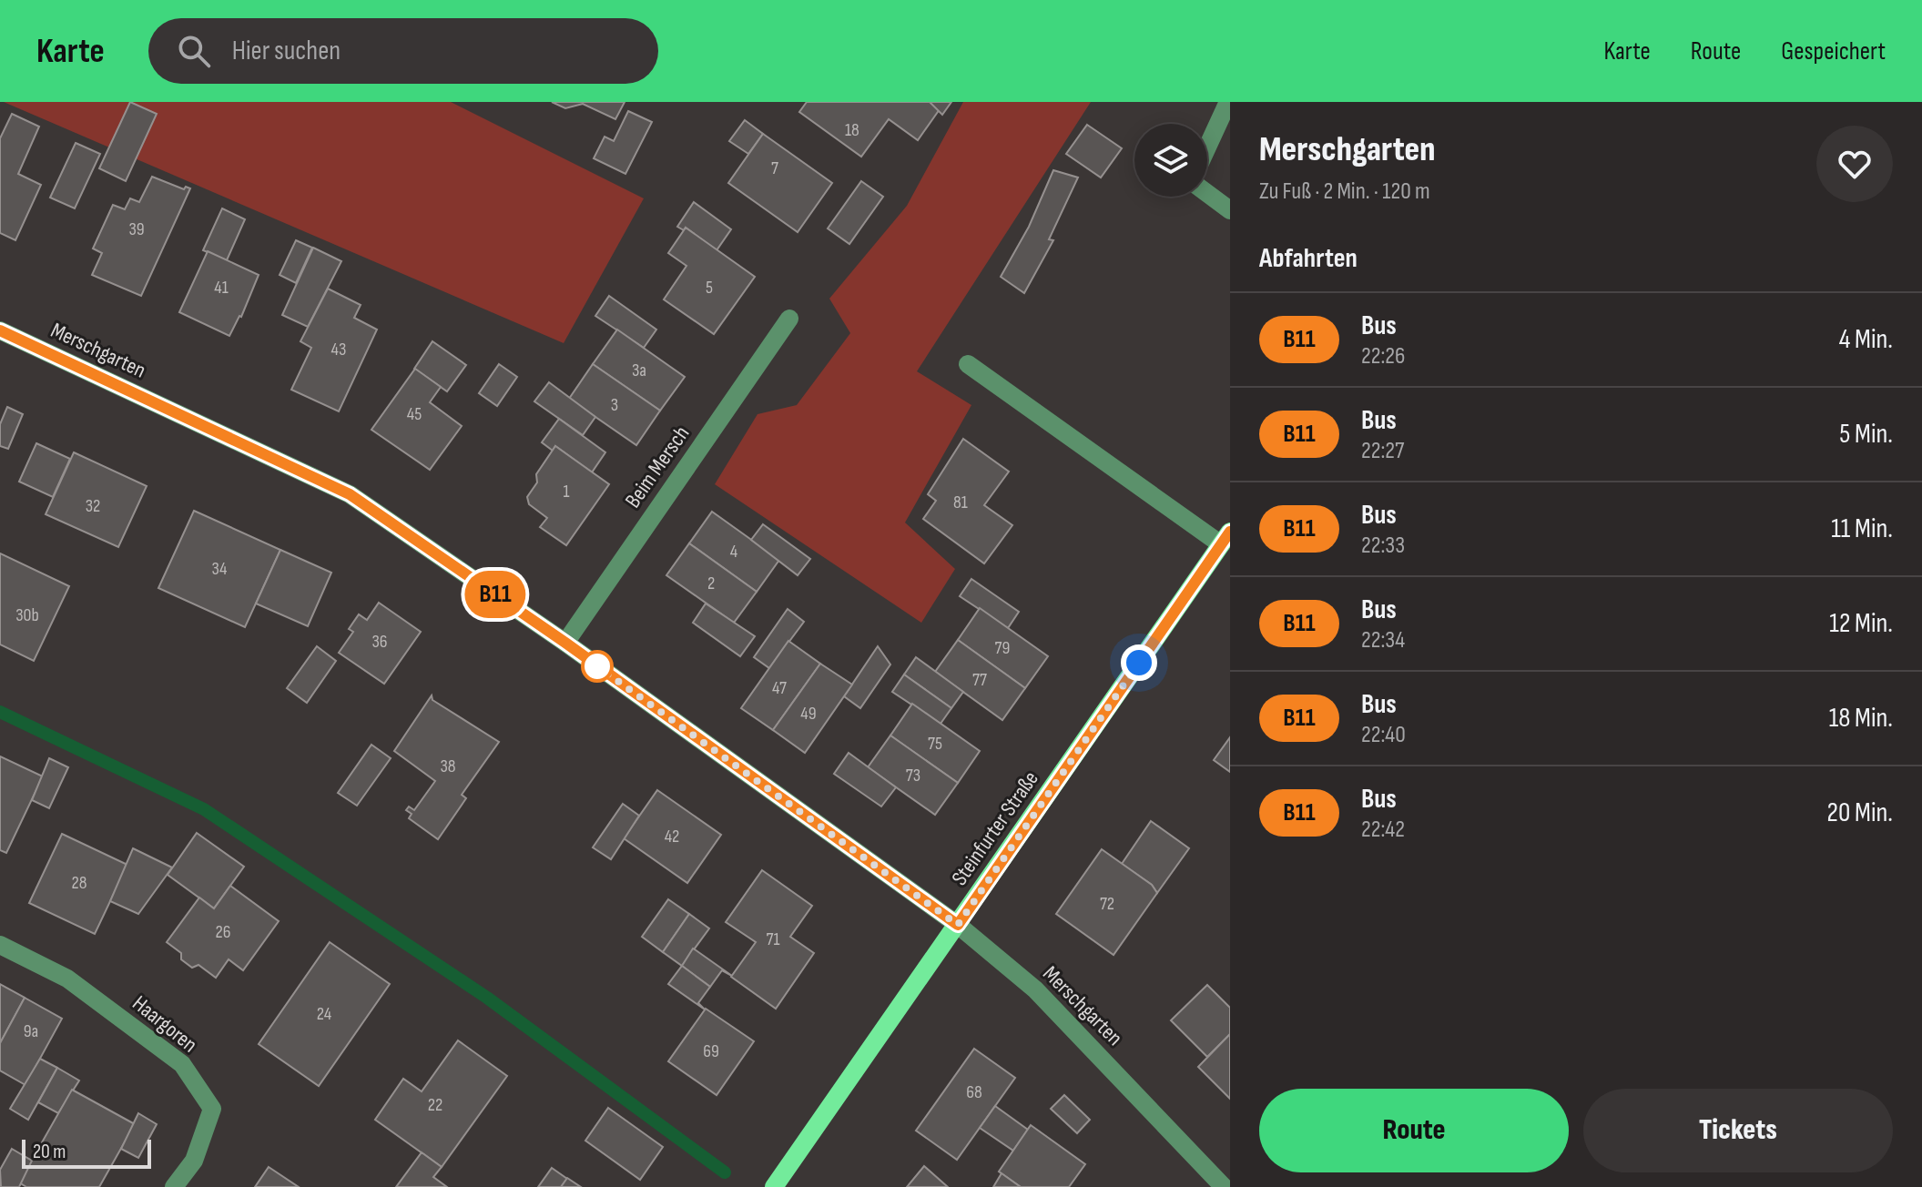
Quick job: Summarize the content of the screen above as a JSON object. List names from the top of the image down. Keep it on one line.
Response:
{"streets":{"main road":["Steinfurter Straße"],"street":["Merschgarten","Beim Mersch","Haargoren"]},"crossings":[["Merschgarten","Beim Mersch"],["Merschgarten","Steinfurter Straße"]],"lines":["bus line B11"],"house_numbers":["18","7","39","41","5","43","3a","3","45","1","81","32","4","34","2","30b","36","79","77","47","49","75","38","73","42","28","72","26","71","24","9a","69","68","22"],"scale_bar":"20 m","page":{"header":"Karte","search":"Hier suchen","nav":["Karte","Route","Gespeichert"],"on_map":"B11","heading":[["Merschgarten","Zu Fuß · 2 Min. · 120 m"],"Abfahrten"],"list":[{"mark":"B11","name":"Bus","note":"22:26","value":"4 Min."},{"mark":"B11","name":"Bus","note":"22:27","value":"5 Min."},{"mark":"B11","name":"Bus","note":"22:33","value":"11 Min."},{"mark":"B11","name":"Bus","note":"22:34","value":"12 Min."},{"mark":"B11","name":"Bus","note":"22:40","value":"18 Min."},{"mark":"B11","name":"Bus","note":"22:42","value":"20 Min."}],"buttons":["Route","Tickets"],"scale":"20 m"}}
